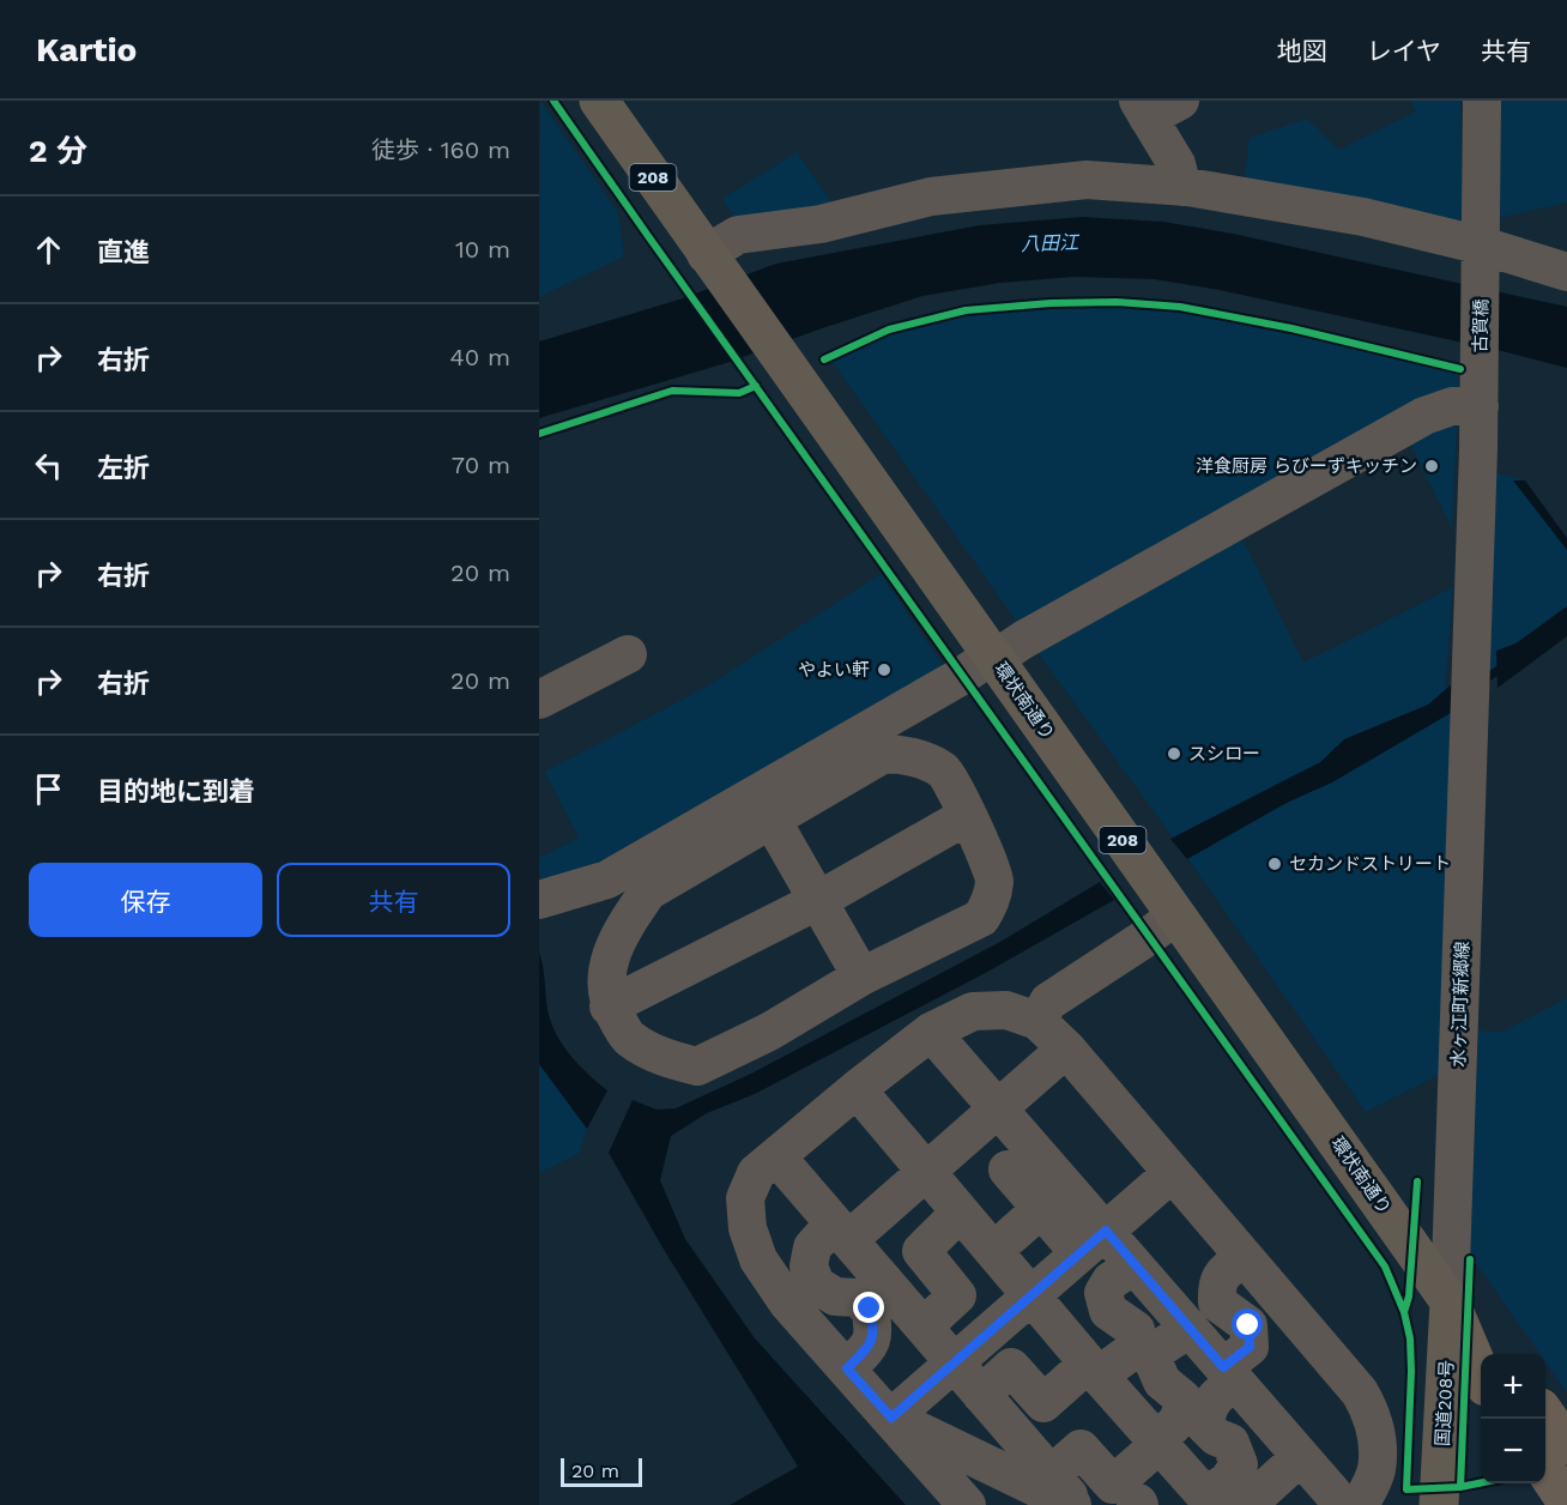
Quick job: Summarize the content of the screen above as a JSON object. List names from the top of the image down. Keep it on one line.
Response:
{"streets":{"highway":["208","環状南通り","国道208号"],"street":["古賀橋","水ヶ江町新郷線"]},"crossings":[["古賀橋","水ヶ江町新郷線"],["環状南通り","水ヶ江町新郷線"],["環状南通り","国道208号"],["水ヶ江町新郷線","国道208号"]],"water":["八田江"],"places":["洋食厨房 らびーずキッチン","やよい軒","スシロー","セカンドストリート"],"scale_bar":"20 m","page":{"header":"Kartio","nav":["地図","レイヤ","共有"],"heading":["2 分","徒歩 · 160 m"],"list":[["直進","10 m"],["右折","40 m"],["左折","70 m"],["右折","20 m"],["右折","20 m"],"目的地に到着"],"buttons":["保存","共有"],"map_buttons":["+","−"],"scale":"20 m"}}
